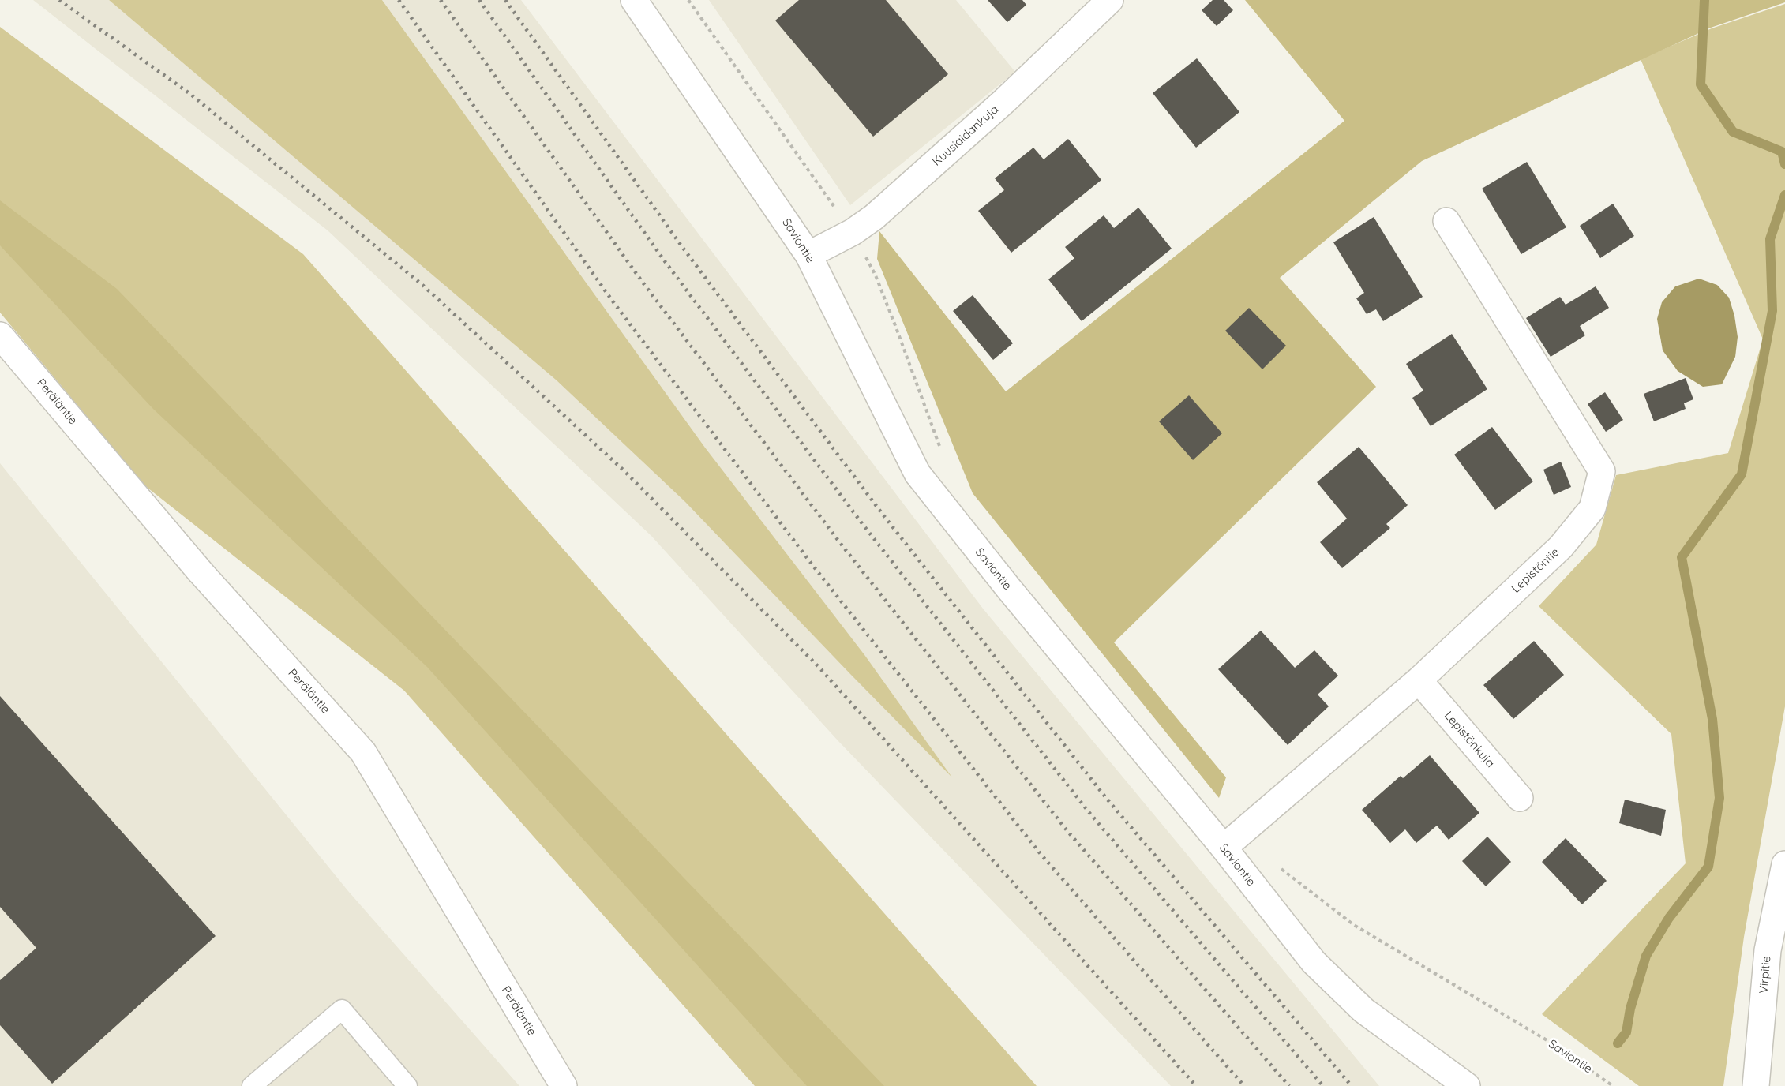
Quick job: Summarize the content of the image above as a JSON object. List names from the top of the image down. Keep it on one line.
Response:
{"streets":{"street":["Kuusiaidankuja","Saviontie","Peräläntie","Lepistöntie","Lepistönkuja","Virpitie"]},"crossings":[["Kuusiaidankuja","Saviontie"],["Saviontie","Lepistöntie"],["Lepistöntie","Lepistönkuja"]]}
